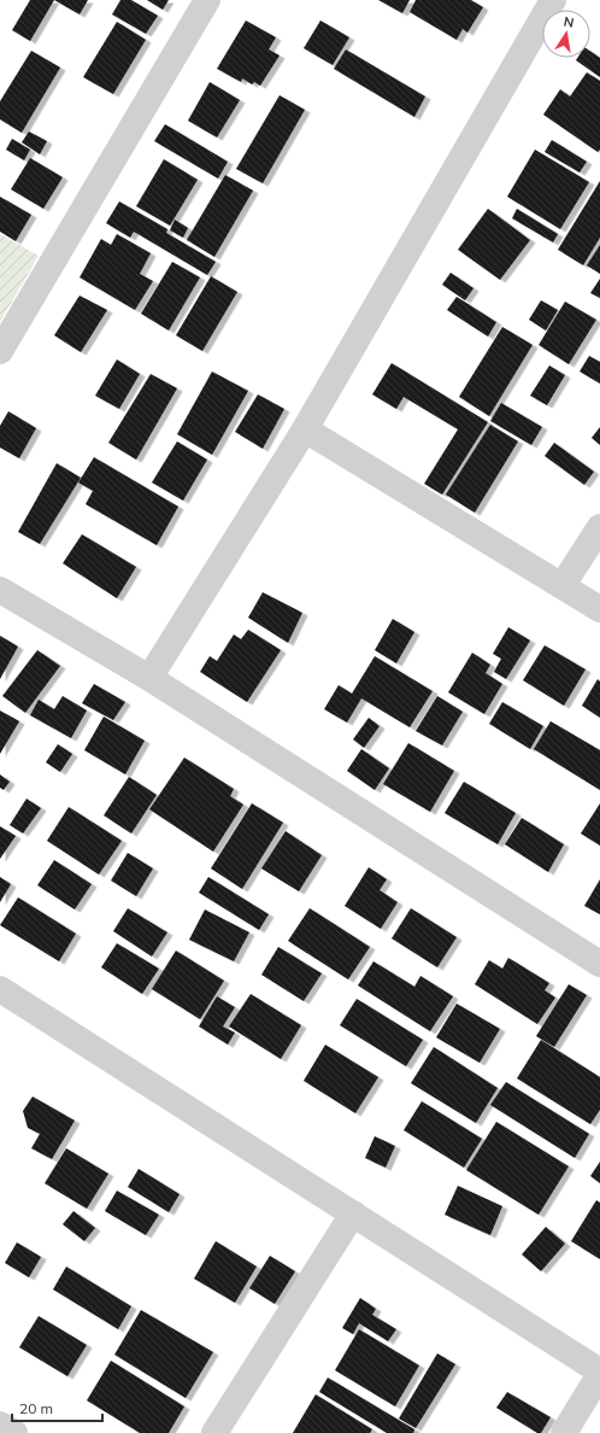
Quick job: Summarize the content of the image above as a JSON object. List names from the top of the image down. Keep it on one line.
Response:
{"scale_bar":"20 m","north":"top"}
